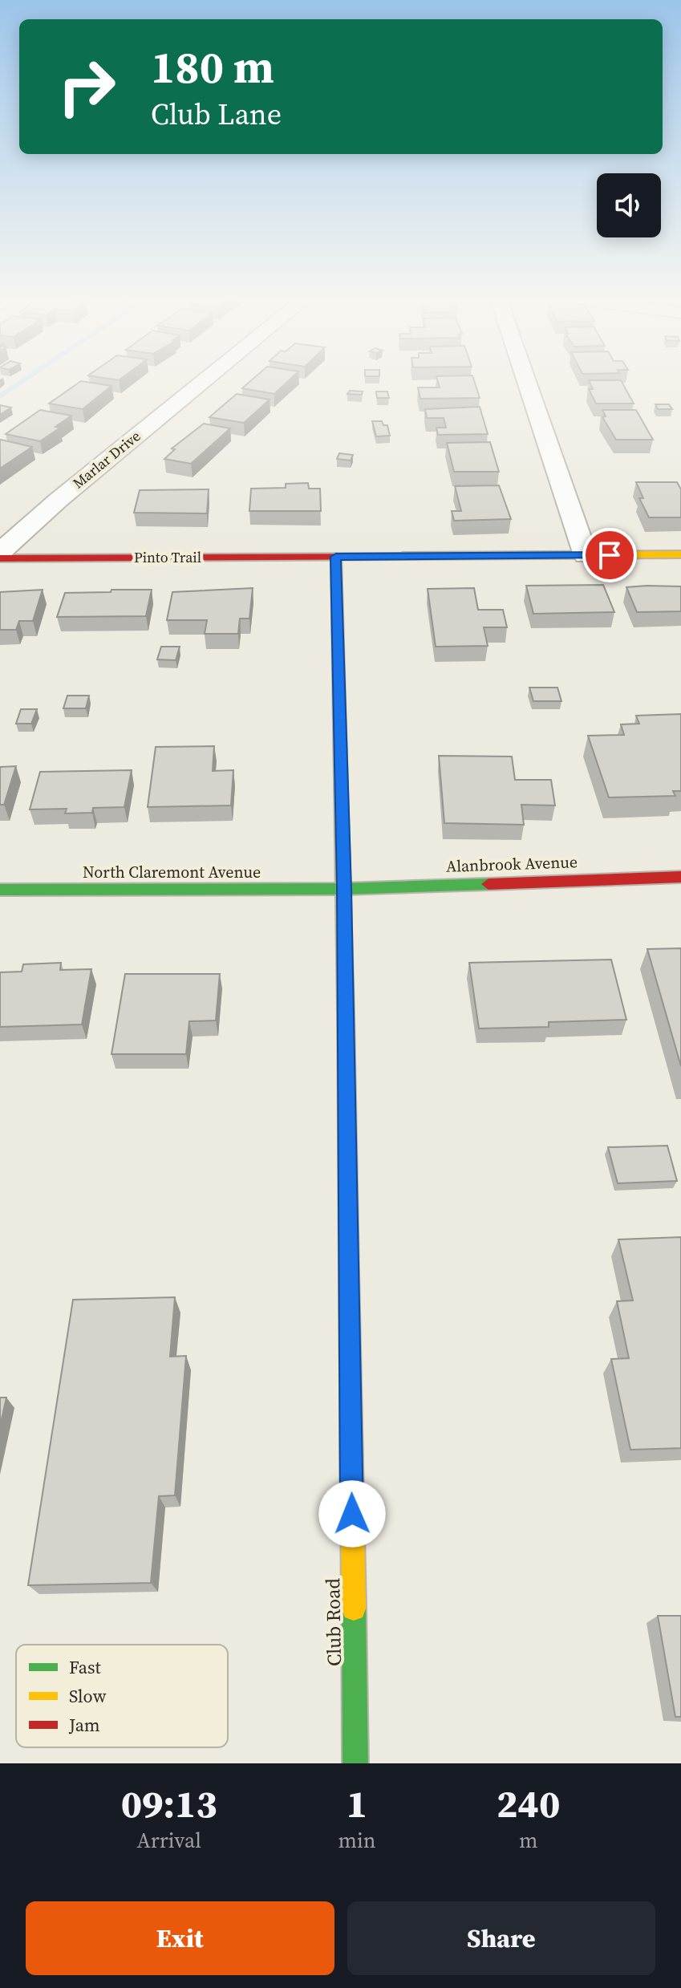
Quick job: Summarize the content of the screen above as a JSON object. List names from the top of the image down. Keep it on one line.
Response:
{"streets":{"street":["Marlar Drive","Pinto Trail","Alanbrook Avenue","North Claremont Avenue","Club Road"]},"crossings":[["Pinto Trail","Club Road"],["Alanbrook Avenue","North Claremont Avenue"],["Alanbrook Avenue","Club Road"],["North Claremont Avenue","Club Road"]],"legend":["Fast","Slow","Jam"],"page":{"turn":["180 m","Club Lane"],"eta":["09:13","Arrival","1","min","240","m"],"buttons":["Exit","Share"]}}
